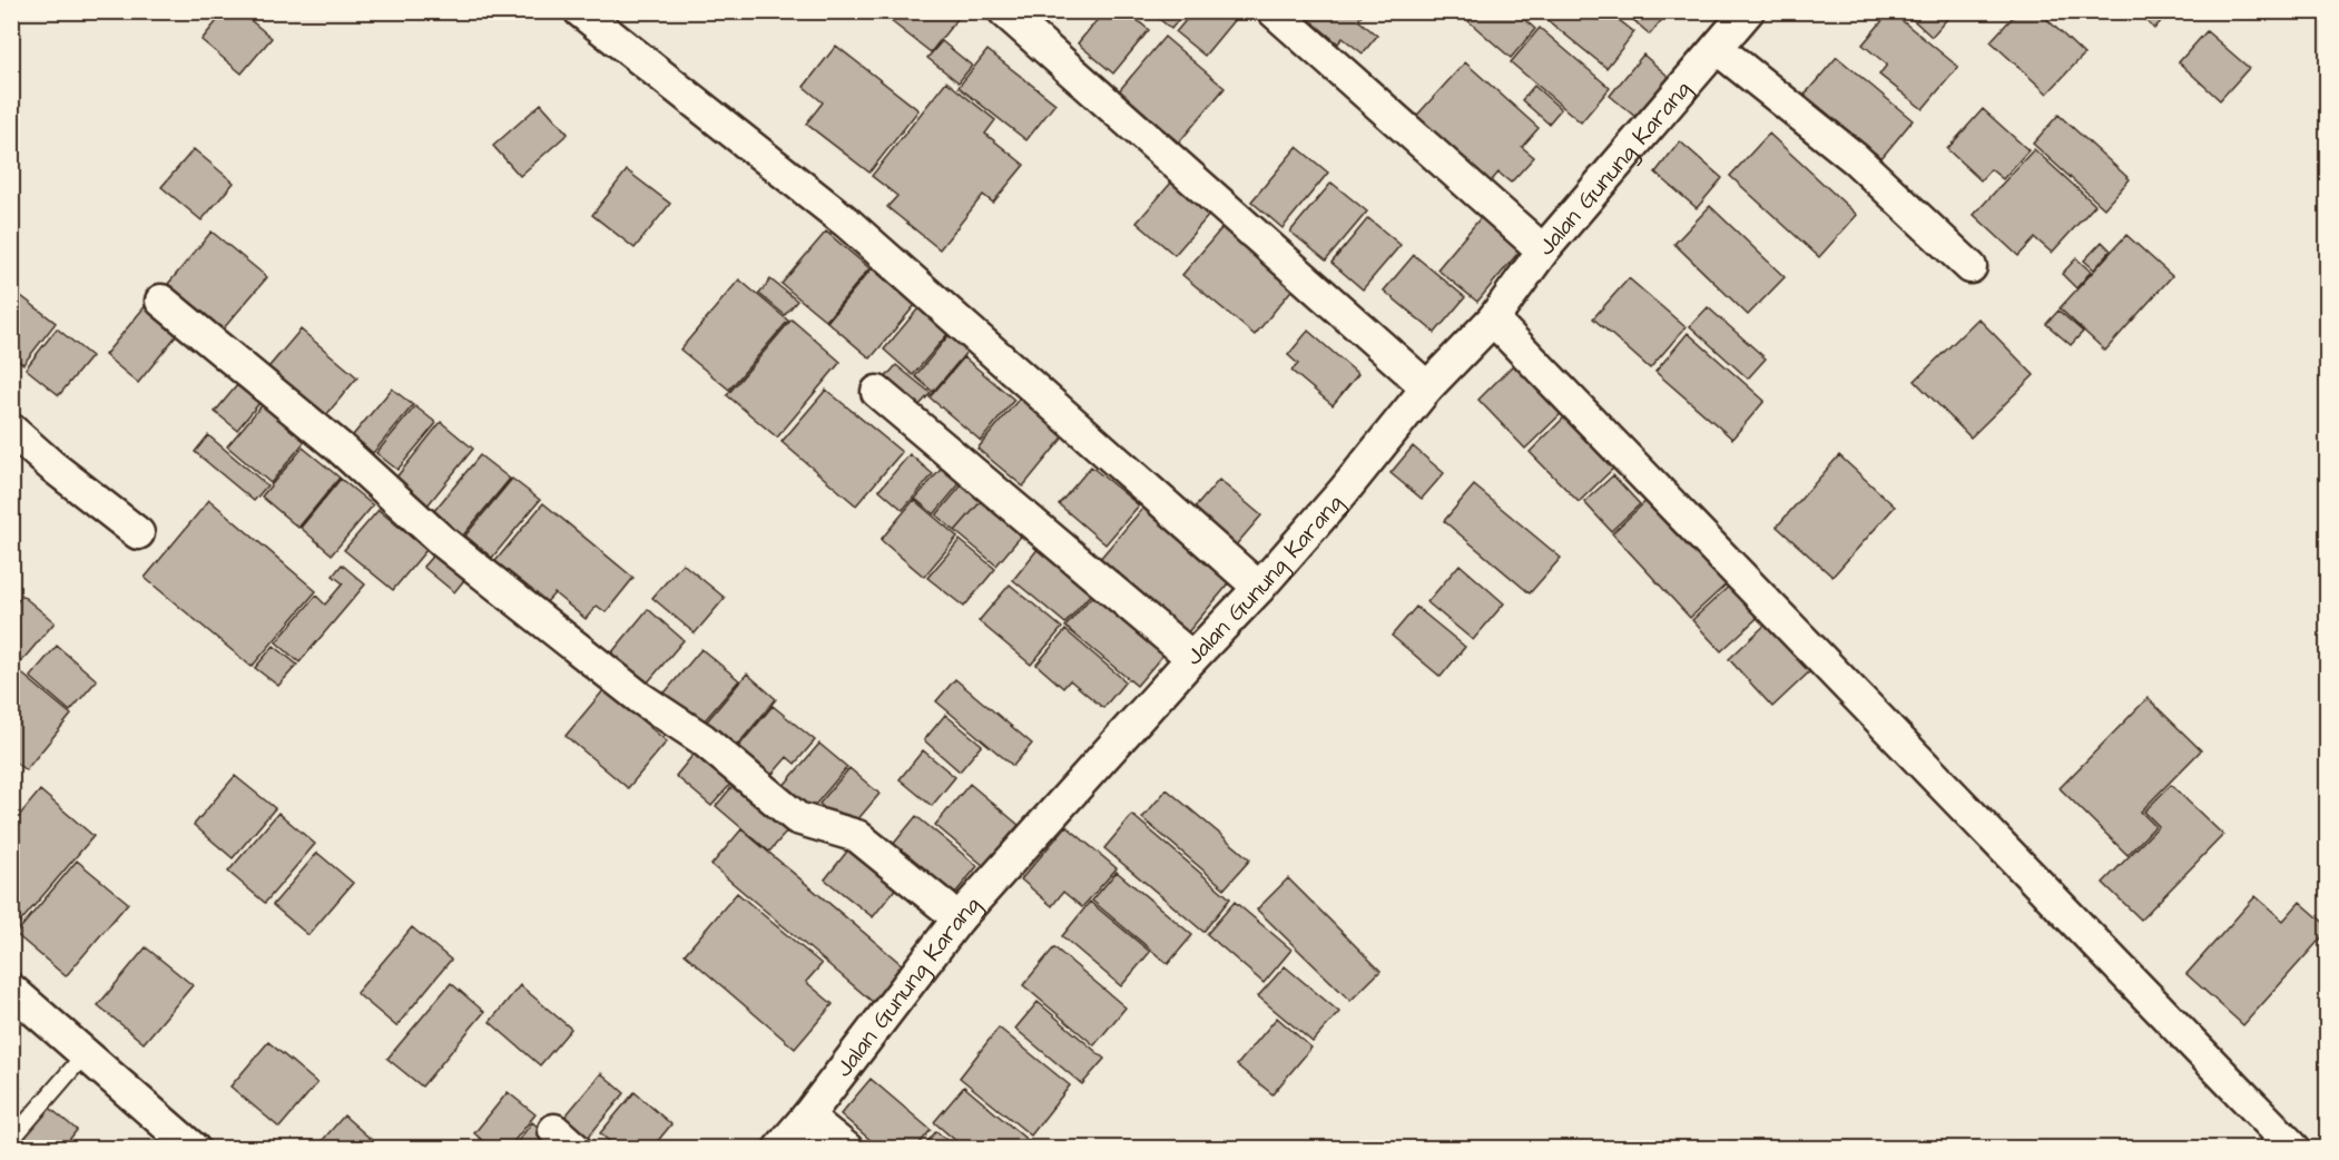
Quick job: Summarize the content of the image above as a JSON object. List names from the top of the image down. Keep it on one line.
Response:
{"streets":{"street":["Jalan Gunung Karang"]}}
